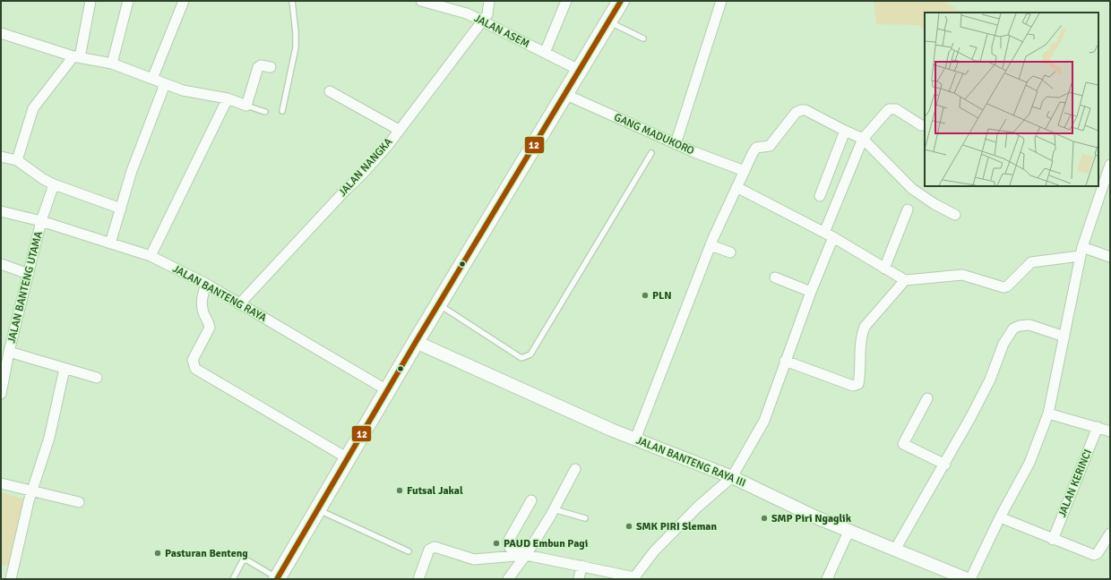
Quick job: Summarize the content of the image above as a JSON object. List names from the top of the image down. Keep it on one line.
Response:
{"streets":{"street":["JALAN ASEM","GANG MADUKORO","JALAN NANGKA","JALAN BANTENG UTAMA","JALAN BANTENG RAYA","JALAN BANTENG RAYA III","JALAN KERINCI"]},"crossings":[["JALAN ASEM","JALAN NANGKA"],["JALAN NANGKA","JALAN BANTENG RAYA"],["JALAN BANTENG UTAMA","JALAN BANTENG RAYA"]],"places":["PLN","Futsal Jakal","SMP Piri Ngaglik","SMK PIRI Sleman","PAUD Embun Pagi","Pasturan Benteng"],"lines":["transit line 12"]}
